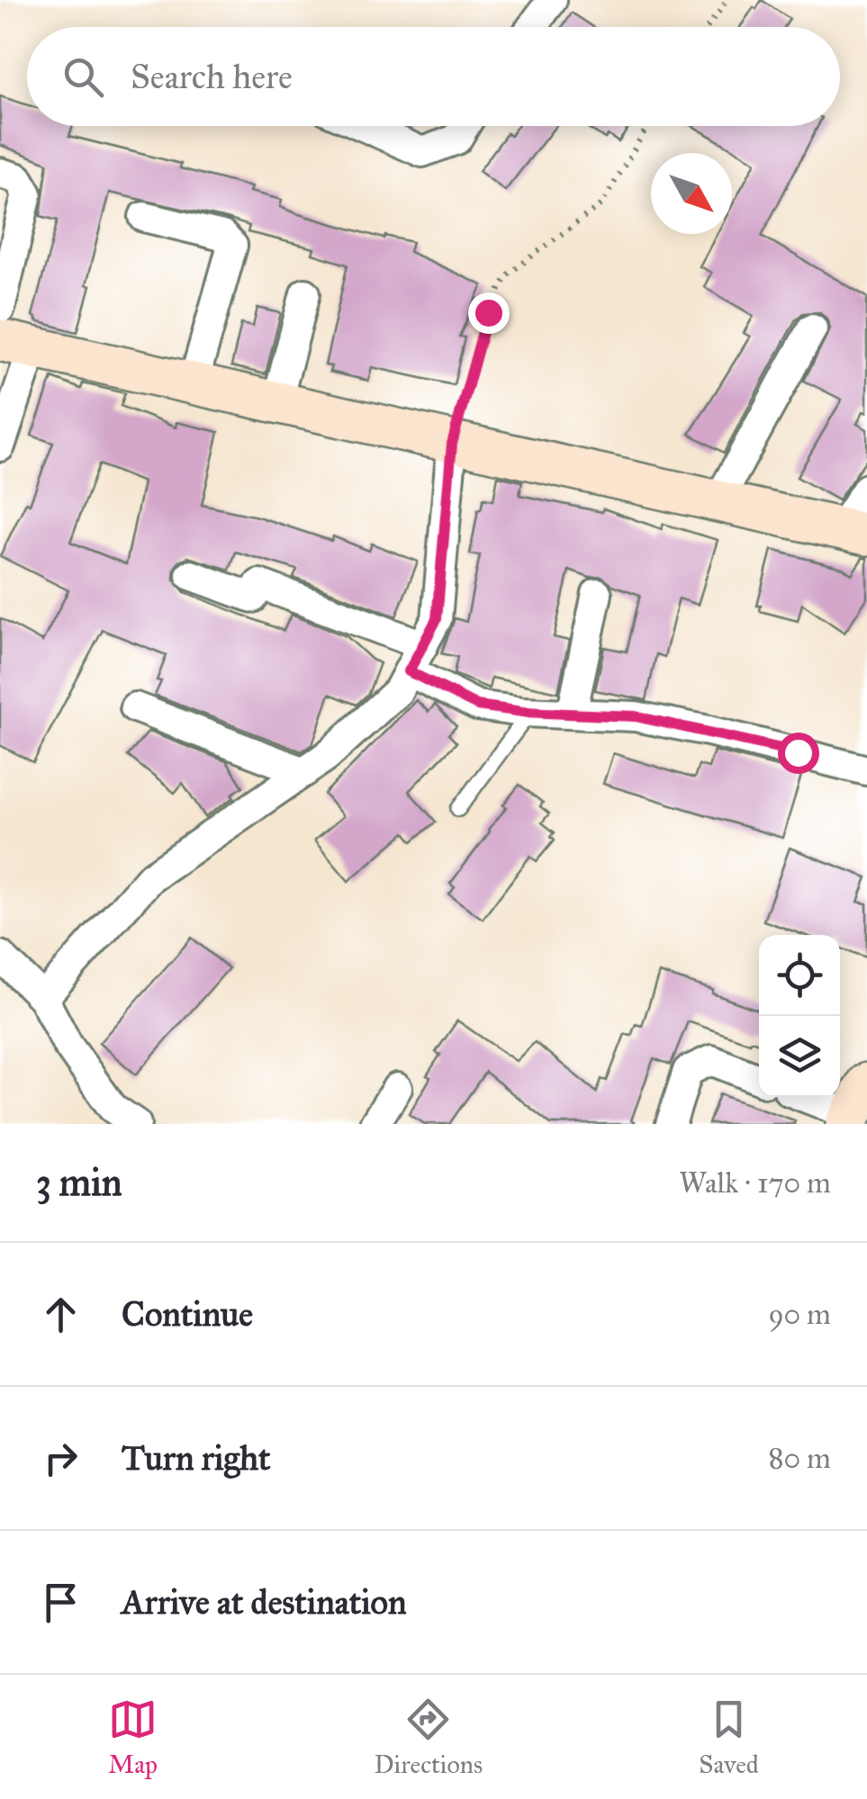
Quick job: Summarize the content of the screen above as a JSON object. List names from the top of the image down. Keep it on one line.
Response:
{"north":"bottom right","page":{"search":"Search here","heading":["3 min","Walk · 170 m"],"list":[["Continue","90 m"],["Turn right","80 m"],"Arrive at destination"],"nav":["Map","Directions","Saved"]}}
